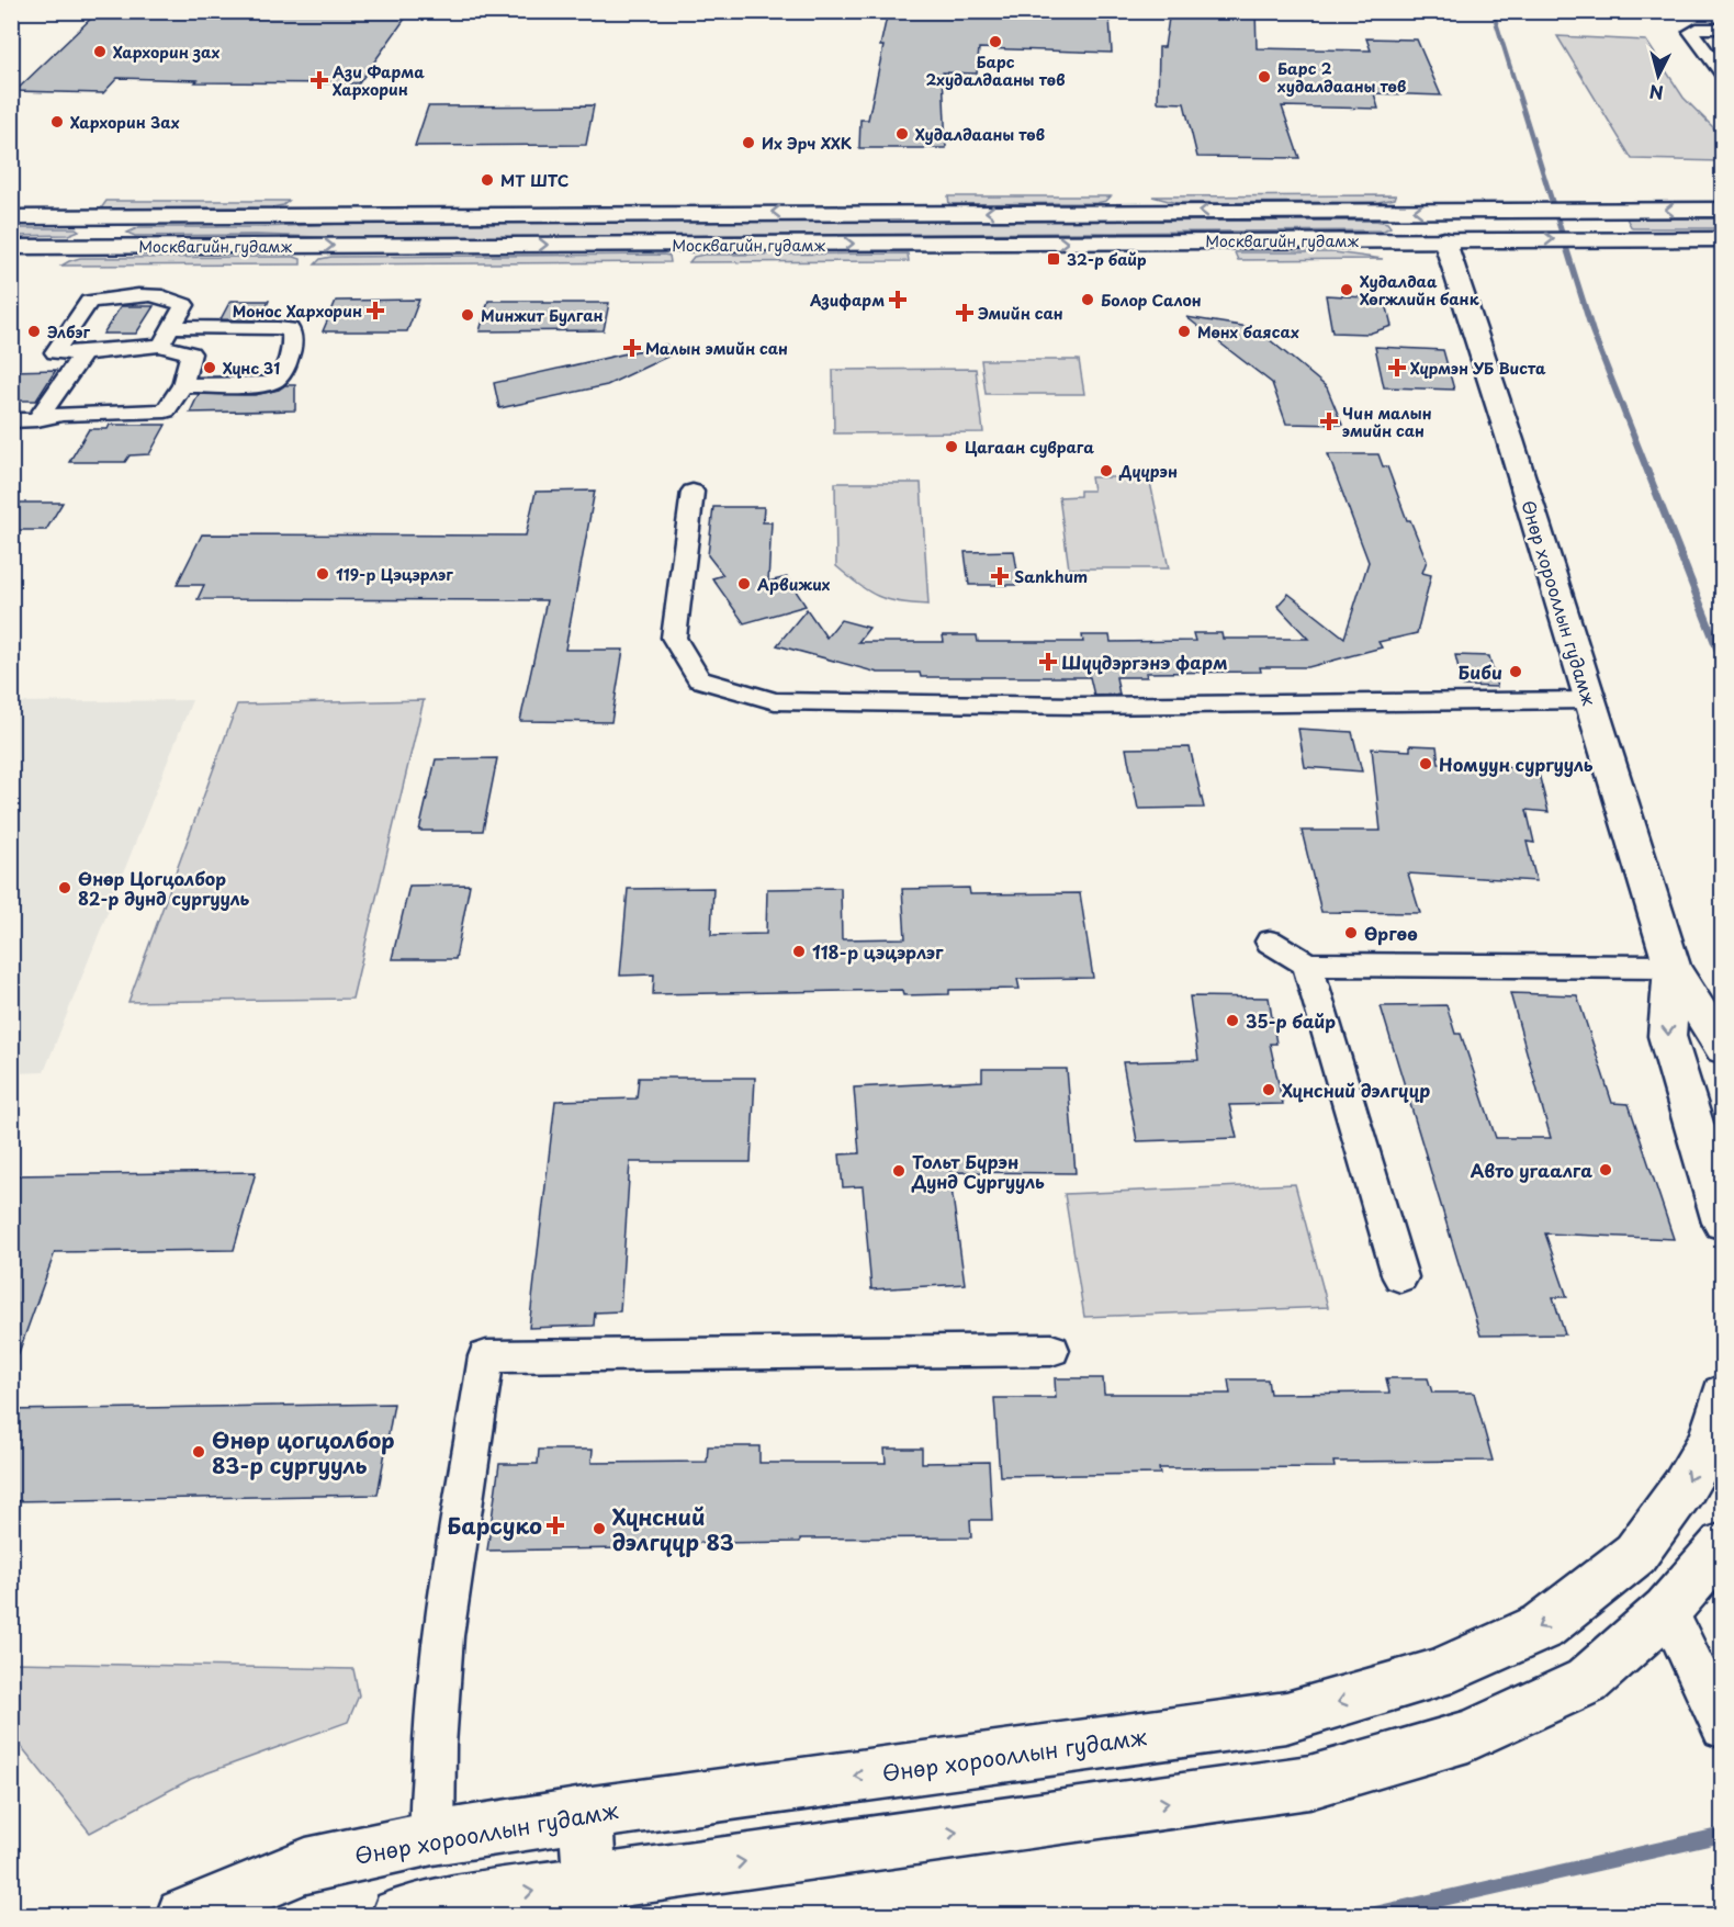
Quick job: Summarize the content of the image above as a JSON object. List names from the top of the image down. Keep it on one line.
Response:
{"streets":{"main road":["Москвагийн гудамж","Өнөр хорооллын гудамж"]},"crossings":[["Москвагийн гудамж","Өнөр хорооллын гудамж"]],"places":{"other":["Барс 2худалдааны төв","Хархорин зах","Барс 2 худалдааны төв","Хархорин 3ах","Худалдааны төв","Их Эрч ХХК","MT ШТС","Худалдаа Хөгжлийн банк","Болор Салон","Минжит Булган","Элбэг","Мөнх баясах","Хүнс 31","Цагаан суврага","Дүүрэн","119-р Цэцэрлэг","Арвижих","Биби","Номуун сургууль","Өнөр Цогцолбор 82-р дунд сургууль","Өргөө","118-р цэцэрлэг","35-р байр","Хүнсний дэлгүүр","Авто угаалга","Тольт Бүрэн Дунд Сургууль","Өнөр цогцолбор 83-р сургууль","Хүнсний дэлгүүр 83"],"health":["Ази Фарма Хархорин","Азифарм","Монос Хархорин","Эмийн сан","Малын эмийн сан","Хүрмэн УБ Виста","Чин малын эмийн сан","Sankhum","Шүүдэргэнэ фарм","Барсуко"],"transit":["32-р байр"]},"north":"bottom"}
